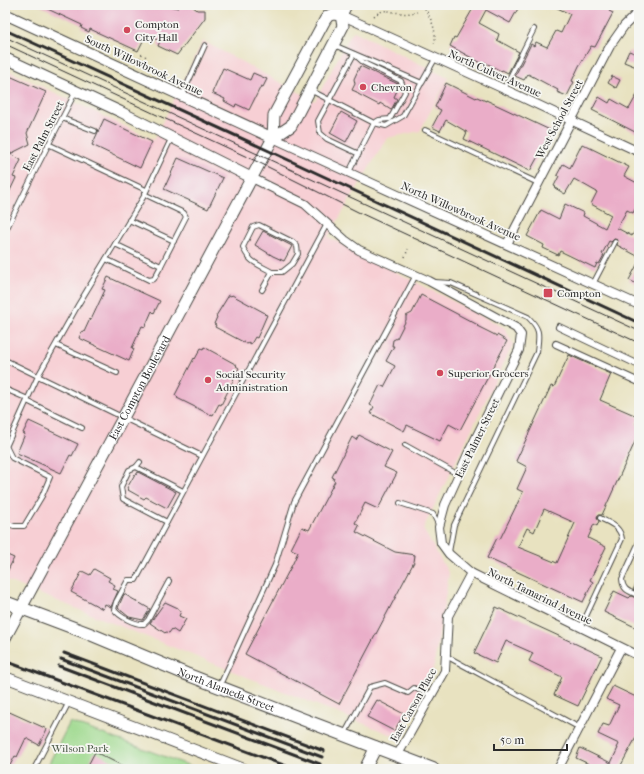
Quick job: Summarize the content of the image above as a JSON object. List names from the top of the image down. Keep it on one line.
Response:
{"streets":{"main road":["East Compton Boulevard","North Alameda Street"],"street":["South Willowbrook Avenue","North Culver Avenue","West School Street","North Willowbrook Avenue","East Palmer Street","North Tamarind Avenue","East Carson Place"],"lane":["East Palm Street"]},"crossings":[["South Willowbrook Avenue","North Willowbrook Avenue"],["South Willowbrook Avenue","East Compton Boulevard"],["North Culver Avenue","West School Street"],["West School Street","North Willowbrook Avenue"],["North Willowbrook Avenue","East Compton Boulevard"],["East Compton Boulevard","North Alameda Street"],["East Palmer Street","North Tamarind Avenue"],["North Tamarind Avenue","East Carson Place"],["North Alameda Street","East Carson Place"]],"parks":["Wilson Park"],"places":{"other":["Compton City Hall","Chevron","Superior Grocers","Social Security Administration"],"transit":["Compton"]},"scale_bar":"50 m"}
